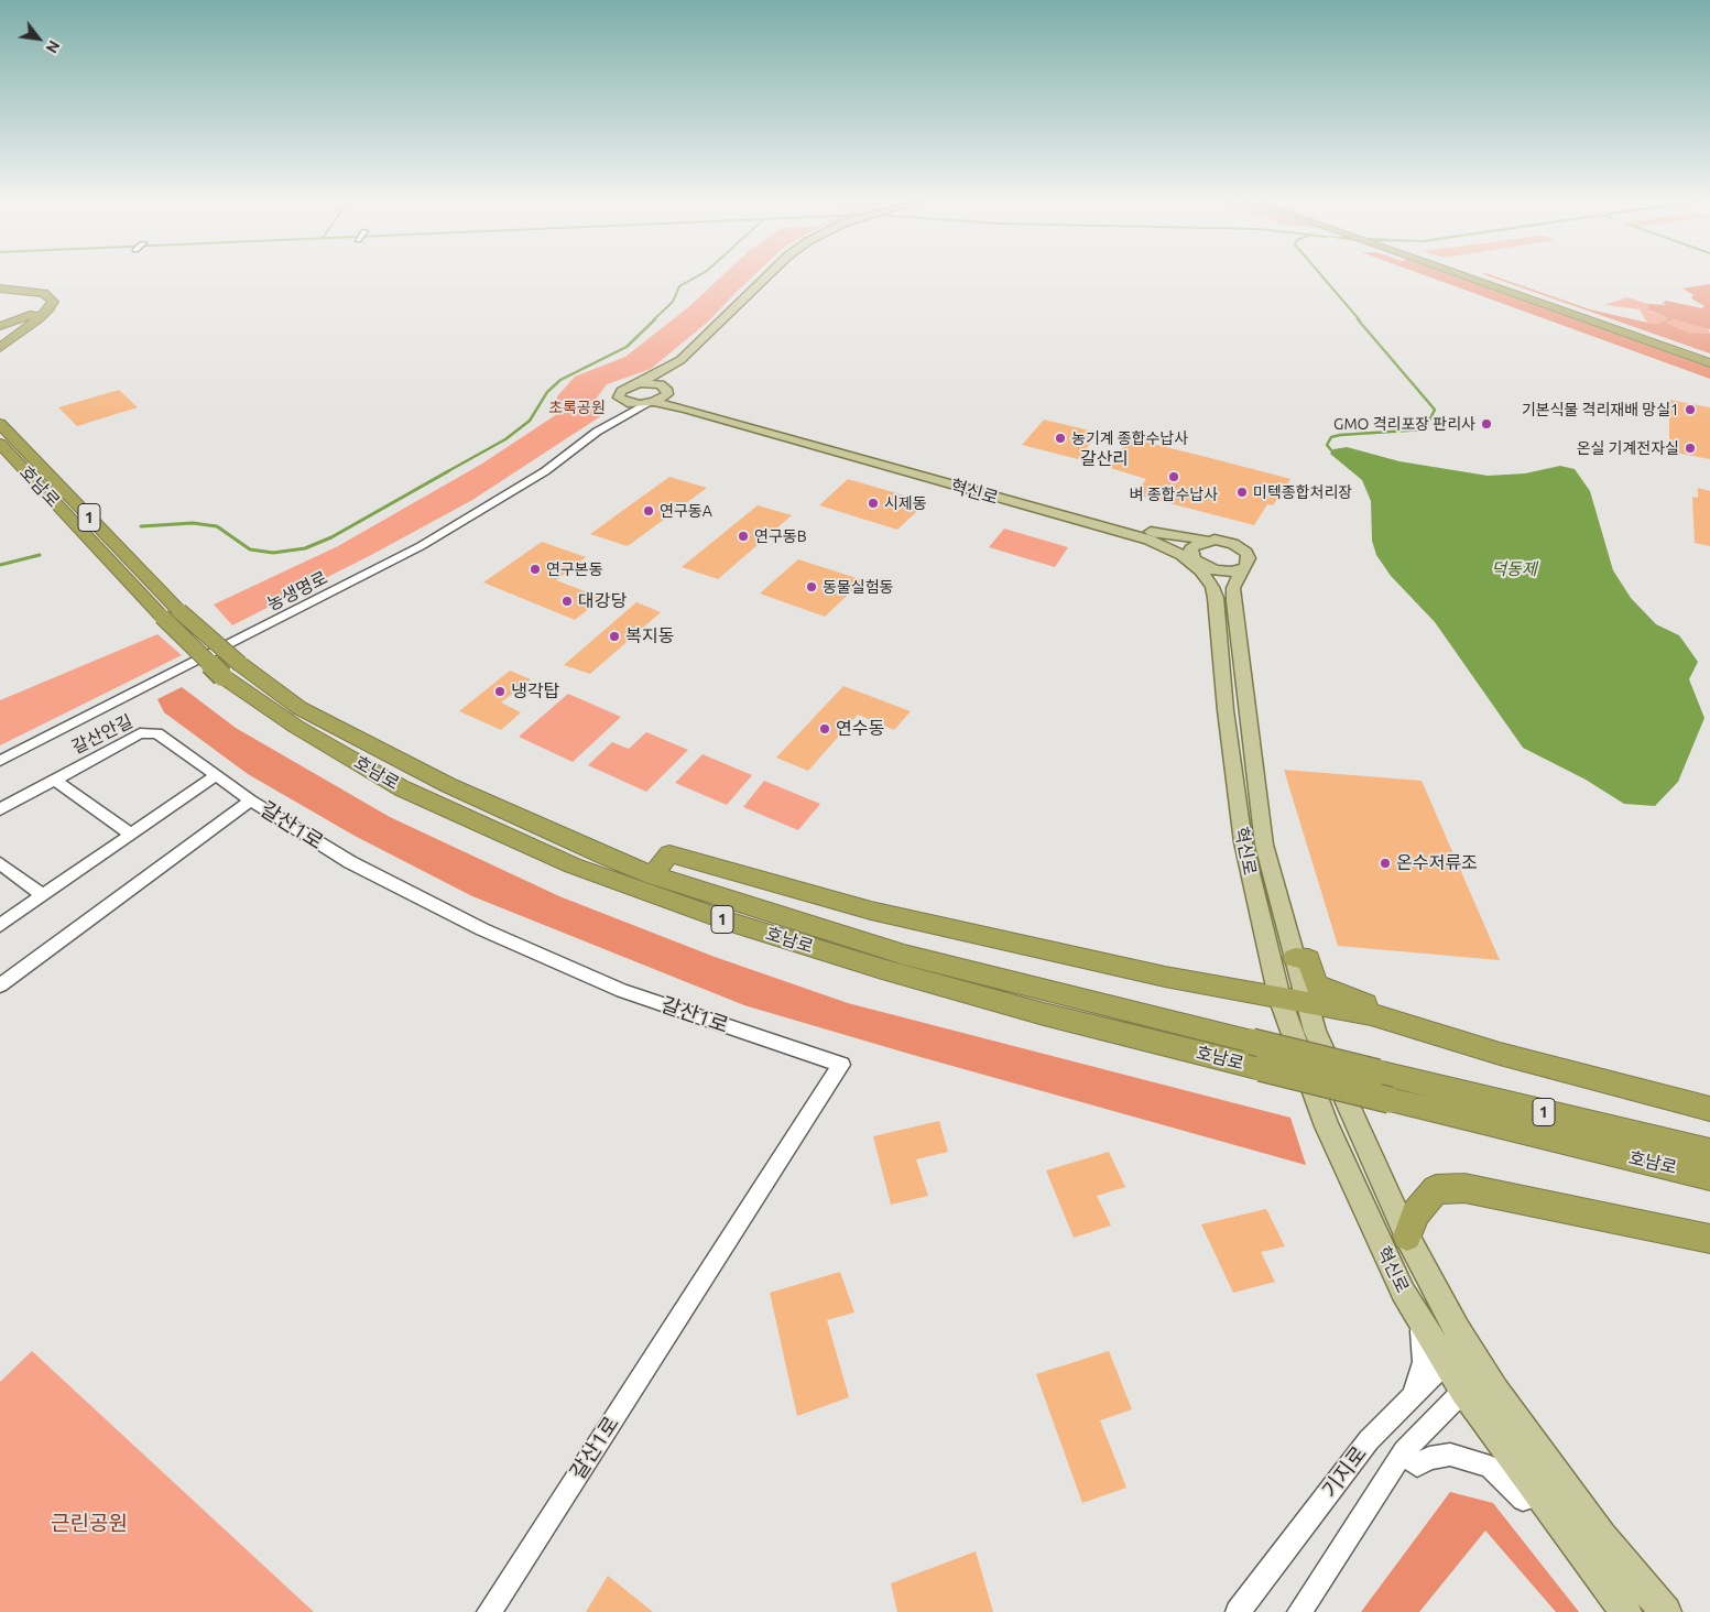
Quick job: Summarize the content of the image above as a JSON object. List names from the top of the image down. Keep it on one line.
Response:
{"streets":{"highway":["호남로","1"],"main road":["혁신로","농생명로"],"street":["갈산안길","갈산1로","기지로"]},"crossings":[["혁신로","농생명로"],["혁신로","기지로"],["갈산안길","갈산1로"]],"districts":["갈산리"],"water":["덕동제"],"parks":["초록공원","근린공원"],"places":["기본식물 격리재배 망실1","GMO 격리포장 판리사","농기계 종합수납사","온실 기계전자실","벼 종합수납사","미텍종합처리장","시제동","연구동A","연구동B","연구본동","동물실험동","대강당","복지동","냉각탑","연수동","온수저류조"],"north":"bottom right"}
